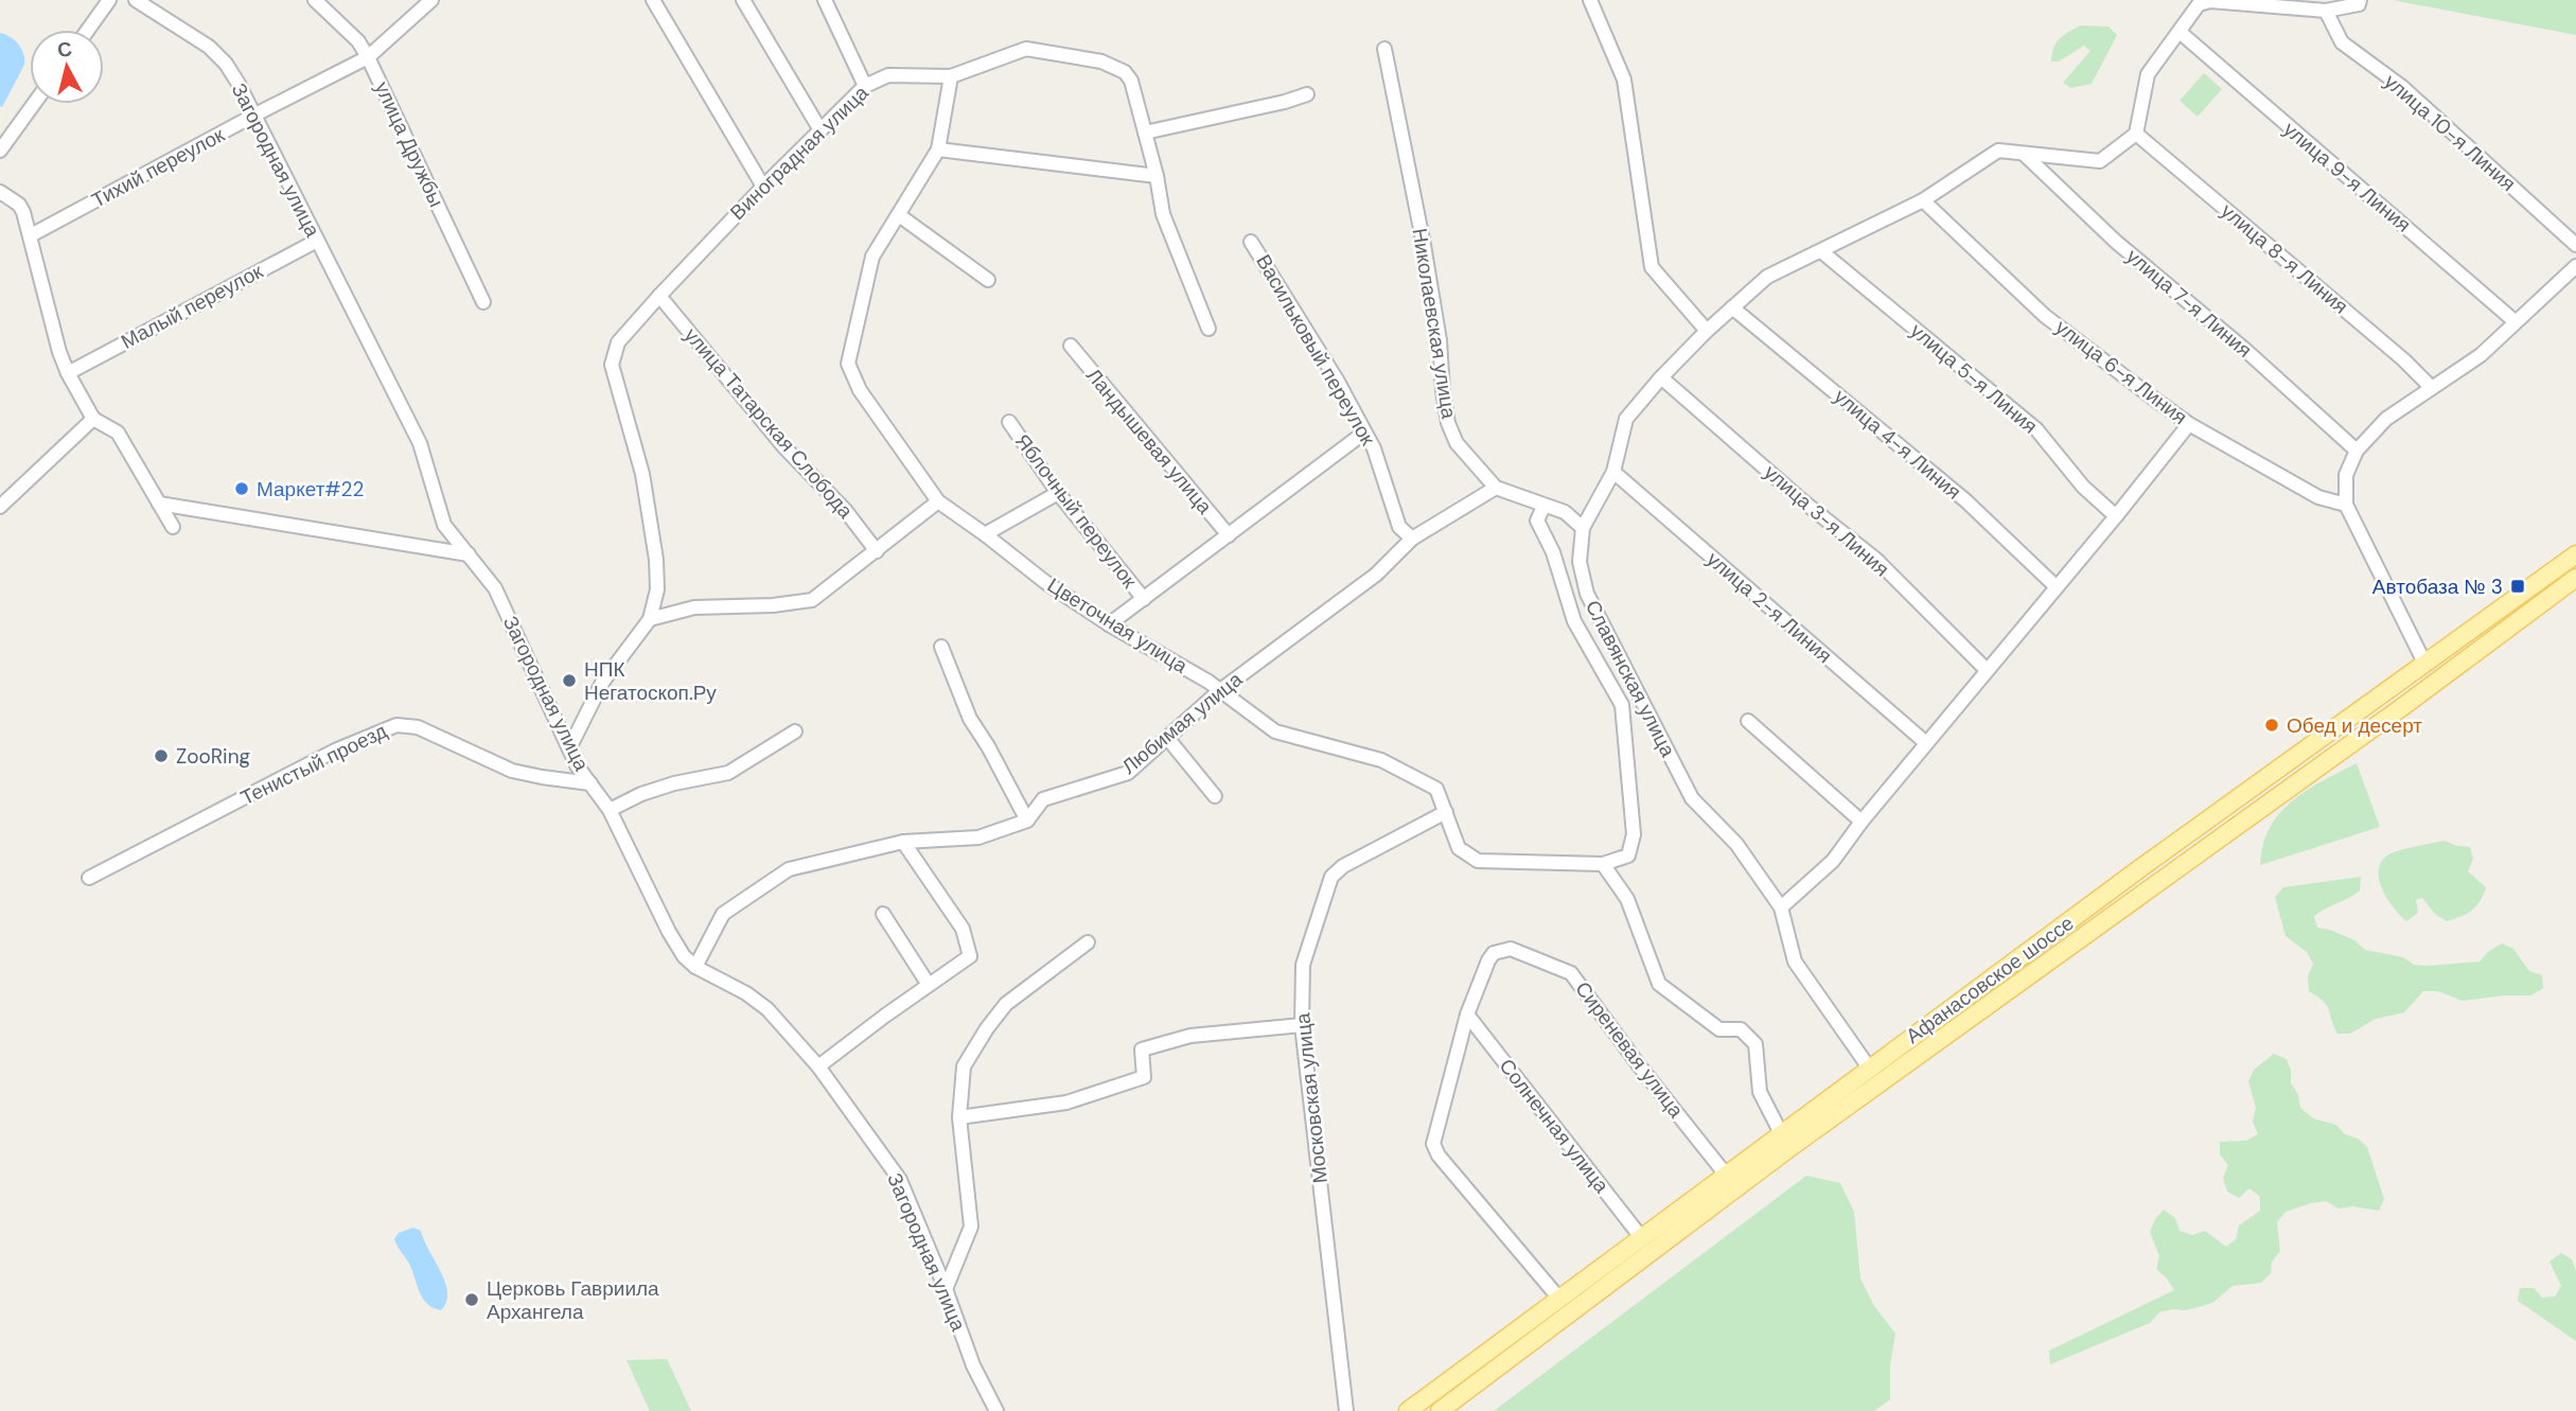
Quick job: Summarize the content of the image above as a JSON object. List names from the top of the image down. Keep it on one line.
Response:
{"streets":{"main road":["Афанасовское шоссе"],"street":["улица 10-я Линия","улица Дружбы","Виноградная улица","Загородная улица","Тихий переулок","улица 9-я Линия","улица 8-я Линия","улица 7-я Линия","Малый переулок","Николаевская улица","Васильковый переулок","улица 6-я Линия","улица 5-я Линия","улица Татарская Слобода","Ландышевая улица","улица 4-я Линия","Яблочный переулок","улица 3-я Линия","улица 2-я Линия","Цветочная улица","Славянская улица","Любимая улица","Тенистый проезд","Сиреневая улица","Московская улица","Солнечная улица"]},"crossings":[["улица Дружбы","Тихий переулок"],["Виноградная улица","улица Татарская Слобода"],["Загородная улица","Тихий переулок"],["Загородная улица","Малый переулок"],["Загородная улица","Любимая улица"],["Загородная улица","Тенистый проезд"],["улица 8-я Линия","Славянская улица"],["улица 7-я Линия","Славянская улица"],["Николаевская улица","Славянская улица"],["Николаевская улица","Любимая улица"],["Васильковый переулок","Любимая улица"],["улица 6-я Линия","Славянская улица"],["улица 5-я Линия","Славянская улица"],["улица 4-я Линия","Славянская улица"],["улица 3-я Линия","Славянская улица"],["улица 2-я Линия","Славянская улица"],["Цветочная улица","Любимая улица"],["Цветочная улица","Московская улица"],["Славянская улица","Афанасовское шоссе"],["Афанасовское шоссе","Сиреневая улица"],["Афанасовское шоссе","Солнечная улица"],["Сиреневая улица","Солнечная улица"]],"places":{"other":["Маркет#22","НПК Негатоскоп.Ру","Обед и десерт","ZooRing","Церковь Гавриила Архангела"],"transit":["Автобаза № 3"]},"north":"top"}
